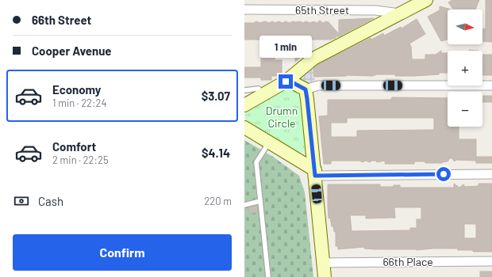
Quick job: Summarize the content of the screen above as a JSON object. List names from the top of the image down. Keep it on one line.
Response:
{"streets":{"street":["65th Street","66th Place"]},"parks":["Drumn Circle"],"north":"right","page":{"banner":["66th Street","Cooper Avenue"],"map_buttons":["+","−"],"bubble":"1 min","list":[{"name":"Economy","note":"1 min · 22:24","value":"$3.07"},{"name":"Comfort","note":"2 min · 22:25","value":"$4.14"}],"pay":["Cash","220 m"],"buttons":"Confirm"}}
